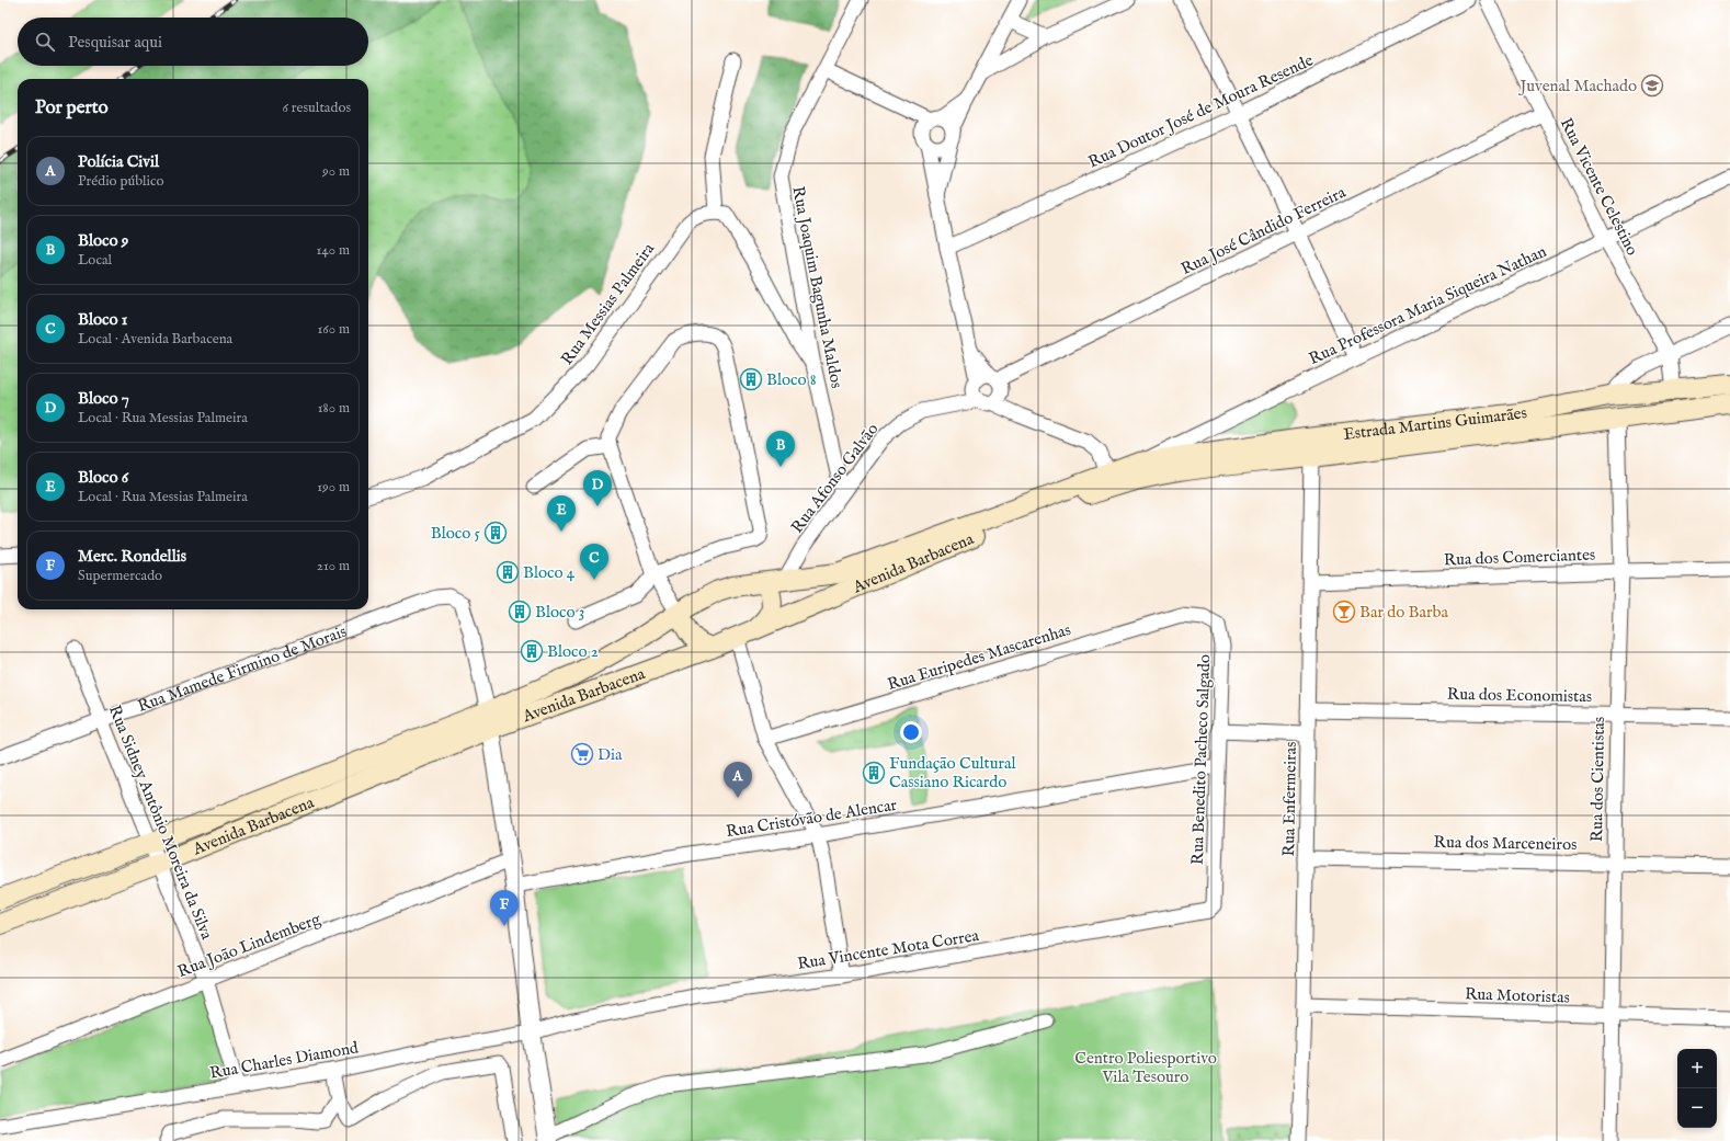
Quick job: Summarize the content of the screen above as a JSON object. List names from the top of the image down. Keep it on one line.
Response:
{"streets":{"main road":["Estrada Martins Guimarães","Avenida Barbacena"],"street":["Rua Doutor José de Moura Resende","Rua Vicente Celestino","Rua José Cândido Ferreira","Rua Joaquim Bagunha Maldos","Rua Messias Palmeira","Rua Professora Maria Siqueira Nathan","Rua Afonso Galvão","Rua dos Comerciantes","Rua Euripedes Mascarenhas","Rua Mamede Firmino de Morais","Rua dos Economistas","Rua Benedito Pacheco Salgado","Rua dos Cientistas","Rua Enfermeiras","Rua Cristóvão de Alencar","Rua Sidney Antônio Moreira da Silva","Rua dos Marceneiros","Rua João Lindemberg","Rua Vincente Mota Correa","Rua Motoristas","Rua Charles Diamond"]},"crossings":[["Rua Vicente Celestino","Rua José Cândido Ferreira"],["Rua Vicente Celestino","Rua Professora Maria Siqueira Nathan"],["Rua Vicente Celestino","Estrada Martins Guimarães"],["Rua José Cândido Ferreira","Rua Afonso Galvão"],["Rua Joaquim Bagunha Maldos","Rua Afonso Galvão"],["Rua Professora Maria Siqueira Nathan","Estrada Martins Guimarães"],["Rua Professora Maria Siqueira Nathan","Avenida Barbacena"],["Estrada Martins Guimarães","Avenida Barbacena"],["Estrada Martins Guimarães","Rua dos Cientistas"],["Estrada Martins Guimarães","Rua Enfermeiras"],["Rua Afonso Galvão","Avenida Barbacena"],["Rua dos Comerciantes","Rua dos Cientistas"],["Rua dos Comerciantes","Rua Enfermeiras"],["Avenida Barbacena","Rua Mamede Firmino de Morais"],["Avenida Barbacena","Rua Sidney Antônio Moreira da Silva"],["Rua Euripedes Mascarenhas","Rua Benedito Pacheco Salgado"],["Rua Mamede Firmino de Morais","Rua Sidney Antônio Moreira da Silva"],["Rua dos Economistas","Rua dos Cientistas"],["Rua dos Economistas","Rua Enfermeiras"],["Rua Benedito Pacheco Salgado","Rua Cristóvão de Alencar"],["Rua Benedito Pacheco Salgado","Rua Vincente Mota Correa"],["Rua dos Cientistas","Rua dos Marceneiros"],["Rua dos Cientistas","Rua Motoristas"],["Rua Enfermeiras","Rua dos Marceneiros"],["Rua Enfermeiras","Rua Motoristas"],["Rua Sidney Antônio Moreira da Silva","Rua João Lindemberg"],["Rua Sidney Antônio Moreira da Silva","Rua Charles Diamond"],["Rua Vincente Mota Correa","Rua Charles Diamond"]],"parks":["Centro Poliesportivo Vila Tesouro"],"places":{"school or university":["Juvenal Machado"],"building":["Bloco 8","Bloco 5","Bloco 4","Bloco 3","Bloco 2","Fundação Cultural Cassiano Ricardo"],"bar":["Bar do Barba"],"supermarket":["Dia"]},"page":{"search":"Pesquisar aqui","heading":["Por perto","6 resultados"],"list":[{"mark":"A","name":"Polícia Civil","note":"Prédio público","value":"90 m"},{"mark":"B","name":"Bloco 9","note":"Local","value":"140 m"},{"mark":"C","name":"Bloco 1","note":"Local · Avenida Barbacena","value":"160 m"},{"mark":"D","name":"Bloco 7","note":"Local · Rua Messias Palmeira","value":"180 m"},{"mark":"E","name":"Bloco 6","note":"Local · Rua Messias Palmeira","value":"190 m"},{"mark":"F","name":"Merc. Rondellis","note":"Supermercado","value":"210 m"}],"pins":["B","D","E","C","A","F"],"map_buttons":["+","−"]}}
